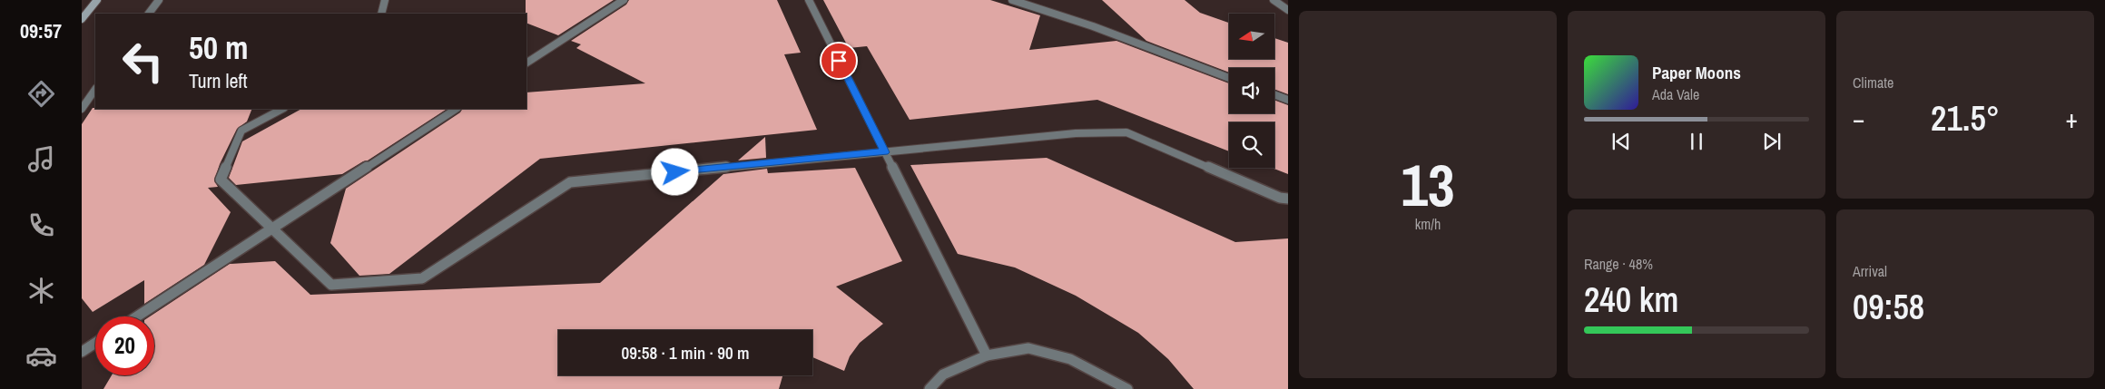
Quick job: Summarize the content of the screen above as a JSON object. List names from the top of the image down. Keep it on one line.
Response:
{"north":"left","page":{"tabs":"09:57","tile":[["13","km/h"],"Climate",["Range · 48%","240 km"],["Arrival","09:58"]],"turn":["50 m","Turn left"],"song":["Paper Moons","Ada Vale"],"heat":["−","21.5°","+"],"limit":"20","trip":"09:58 · 1 min · 90 m"}}
